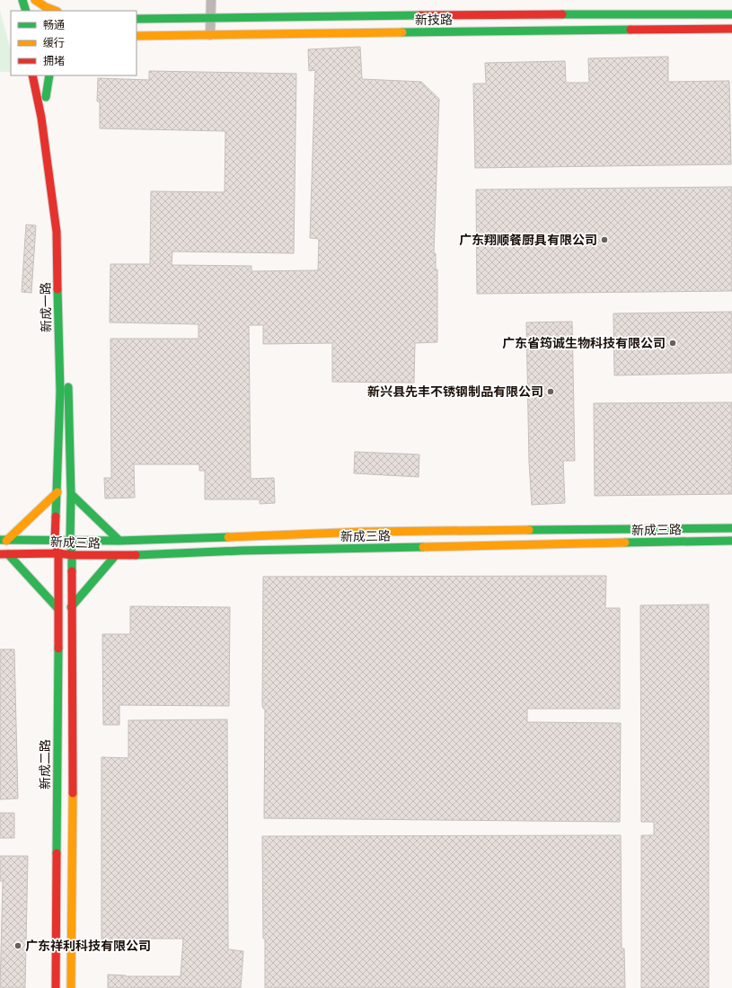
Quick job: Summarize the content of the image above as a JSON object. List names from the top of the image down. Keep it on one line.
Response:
{"streets":{"street":["新技路","新成一路","新成三路","新成二路"]},"crossings":[["新成一路","新成三路"],["新成一路","新成二路"],["新成三路","新成二路"]],"places":["广东翔顺餐厨具有限公司","广东省筠诚生物科技有限公司","新兴县先丰不锈钢制品有限公司","广东祥利科技有限公司"],"legend":["畅通","缓行","拥堵"]}
